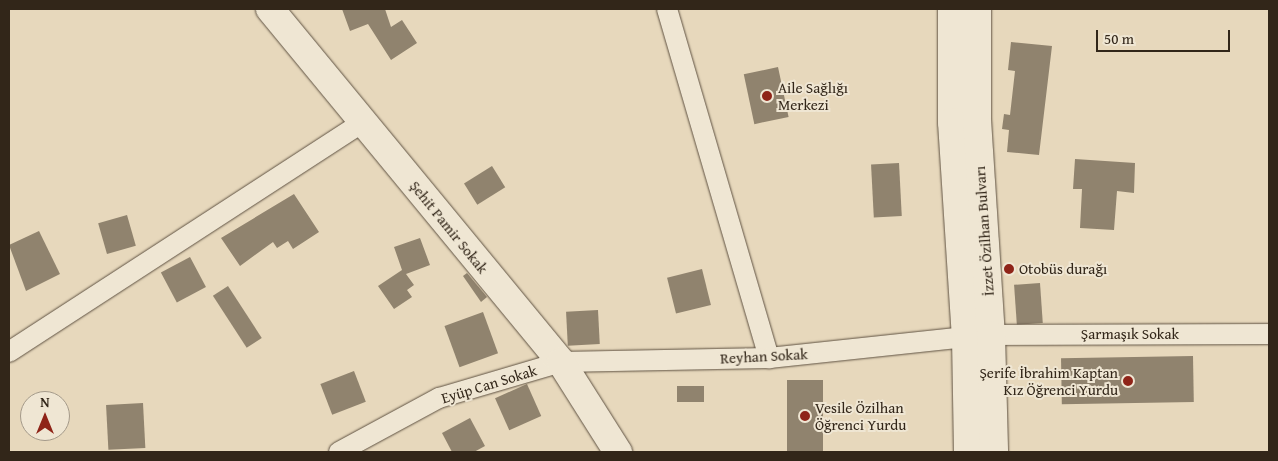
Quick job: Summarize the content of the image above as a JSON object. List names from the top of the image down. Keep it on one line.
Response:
{"streets":{"main road":["Şehit Pamir Sokak","İzzet Özilhan Bulvarı"],"street":["Şarmaşık Sokak","Reyhan Sokak","Eyüp Can Sokak"]},"crossings":[["Şehit Pamir Sokak","Reyhan Sokak"],["Şehit Pamir Sokak","Eyüp Can Sokak"],["İzzet Özilhan Bulvarı","Şarmaşık Sokak"],["İzzet Özilhan Bulvarı","Reyhan Sokak"],["Şarmaşık Sokak","Reyhan Sokak"],["Reyhan Sokak","Eyüp Can Sokak"]],"places":["Aile Sağlığı Merkezi","Otobüs durağı","Şerife İbrahim Kaptan Kız Öğrenci Yurdu","Vesile Özilhan Öğrenci Yurdu"],"scale_bar":"50 m","north":"top"}
